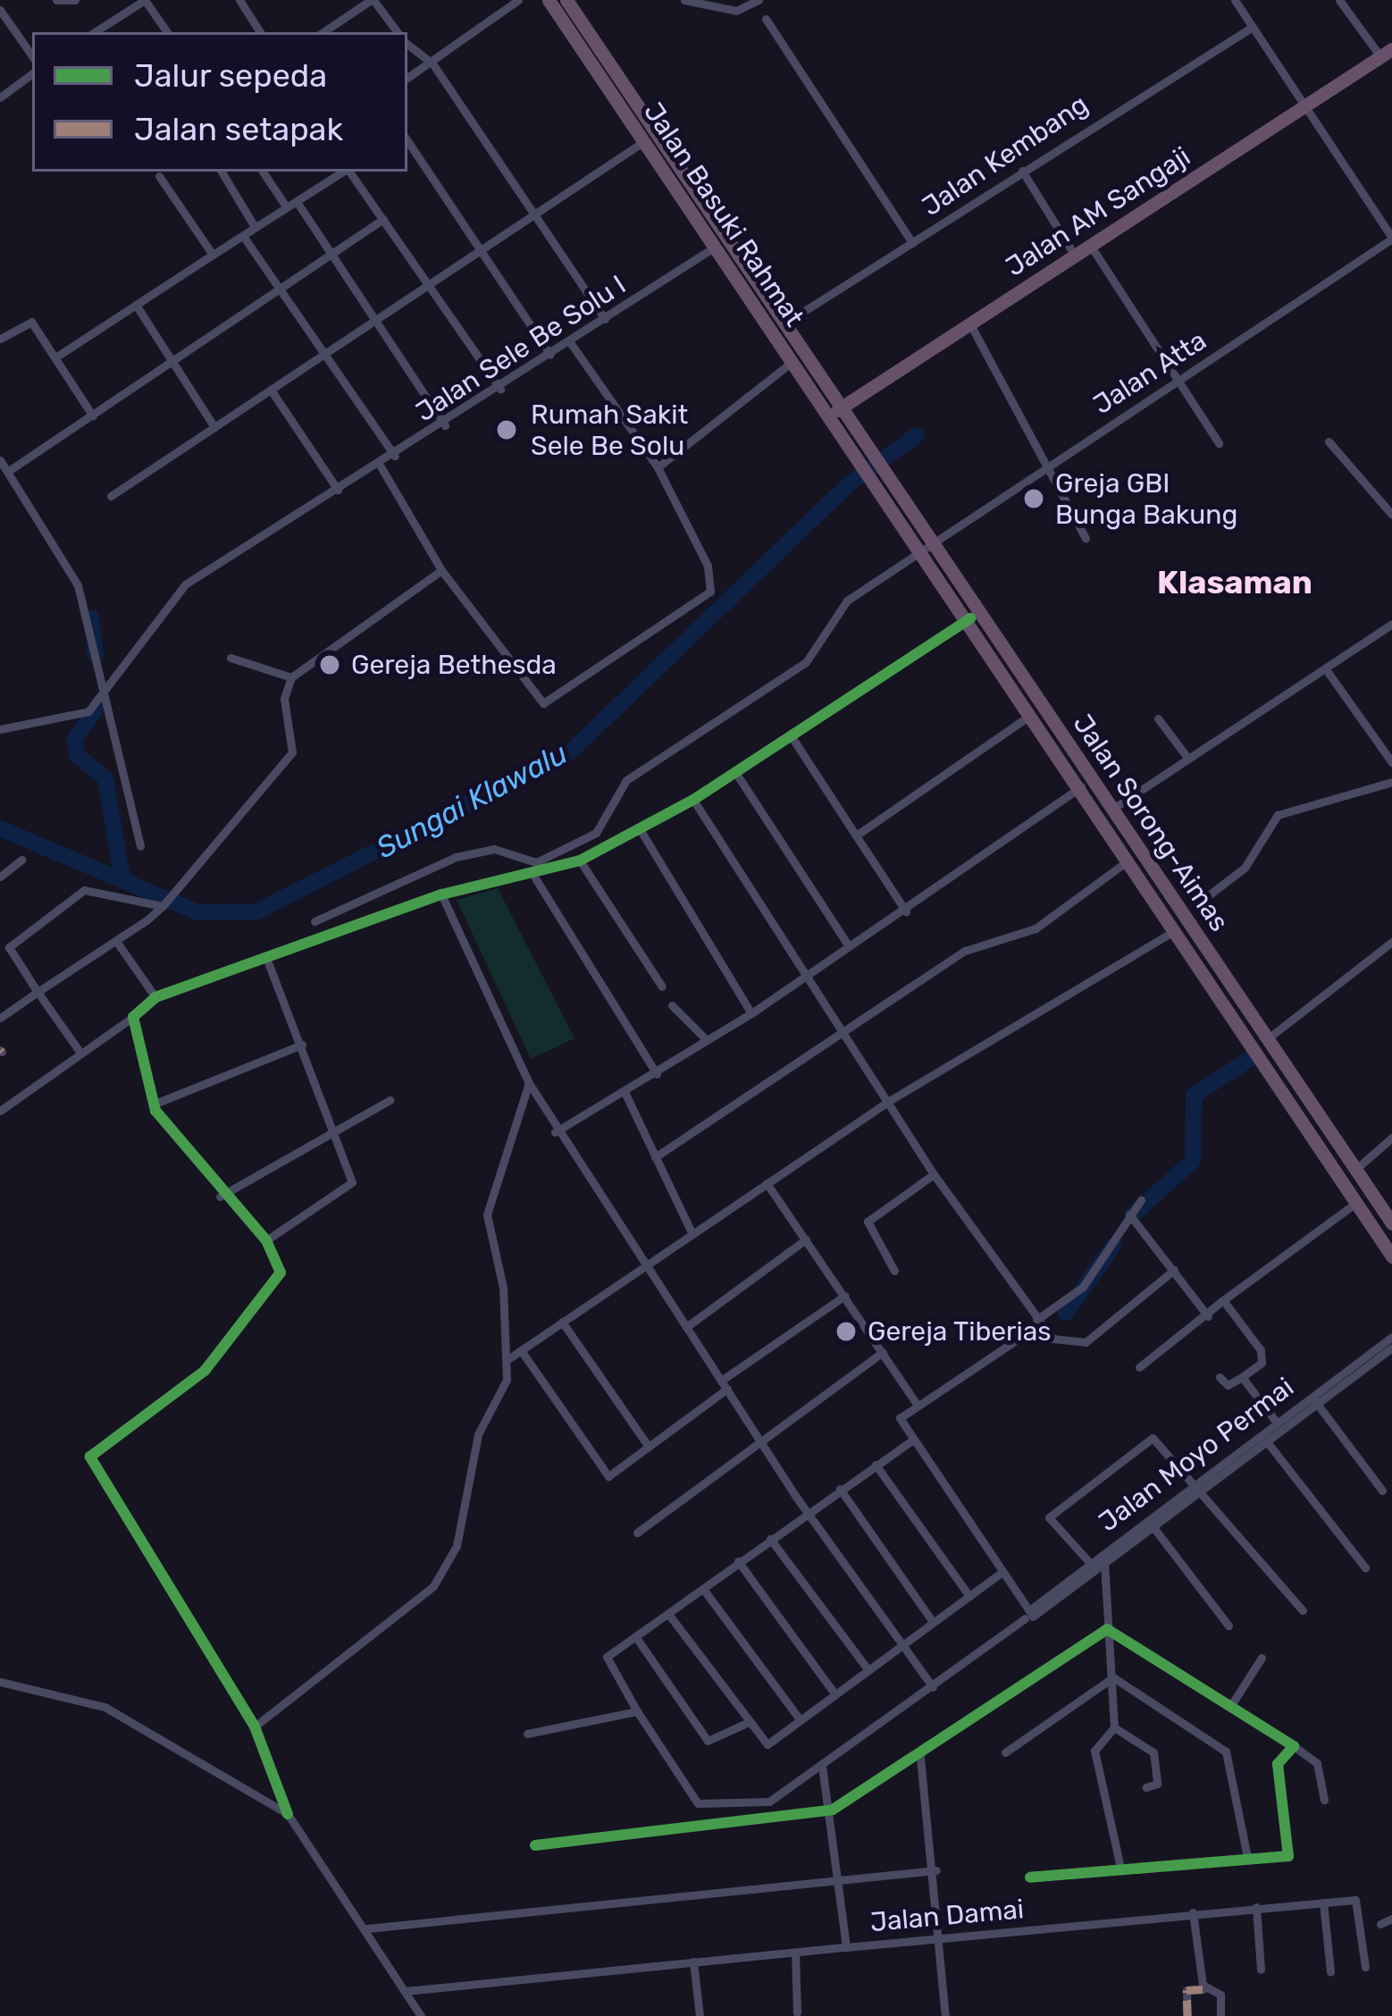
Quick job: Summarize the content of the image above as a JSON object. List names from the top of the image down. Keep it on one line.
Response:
{"streets":{"highway":["Jalan AM Sangaji","Jalan Basuki Rahmat","Jalan Sorong-Aimas"],"street":["Jalan Kembang","Jalan Sele Be Solu I","Jalan Atta","Jalan Moyo Permai","Jalan Damai"]},"crossings":[["Jalan Kembang","Jalan Basuki Rahmat"],["Jalan Kembang","Jalan Atta"],["Jalan AM Sangaji","Jalan Basuki Rahmat"],["Jalan AM Sangaji","Jalan Atta"],["Jalan Basuki Rahmat","Jalan Sele Be Solu I"],["Jalan Basuki Rahmat","Jalan Sorong-Aimas"],["Jalan Atta","Jalan Sorong-Aimas"]],"districts":["Klasaman"],"water":["Sungai Klawalu"],"places":["Rumah Sakit Sele Be Solu","Greja GBI Bunga Bakung","Gereja Bethesda","Gereja Tiberias"],"legend":["Jalur sepeda","Jalan setapak"]}
